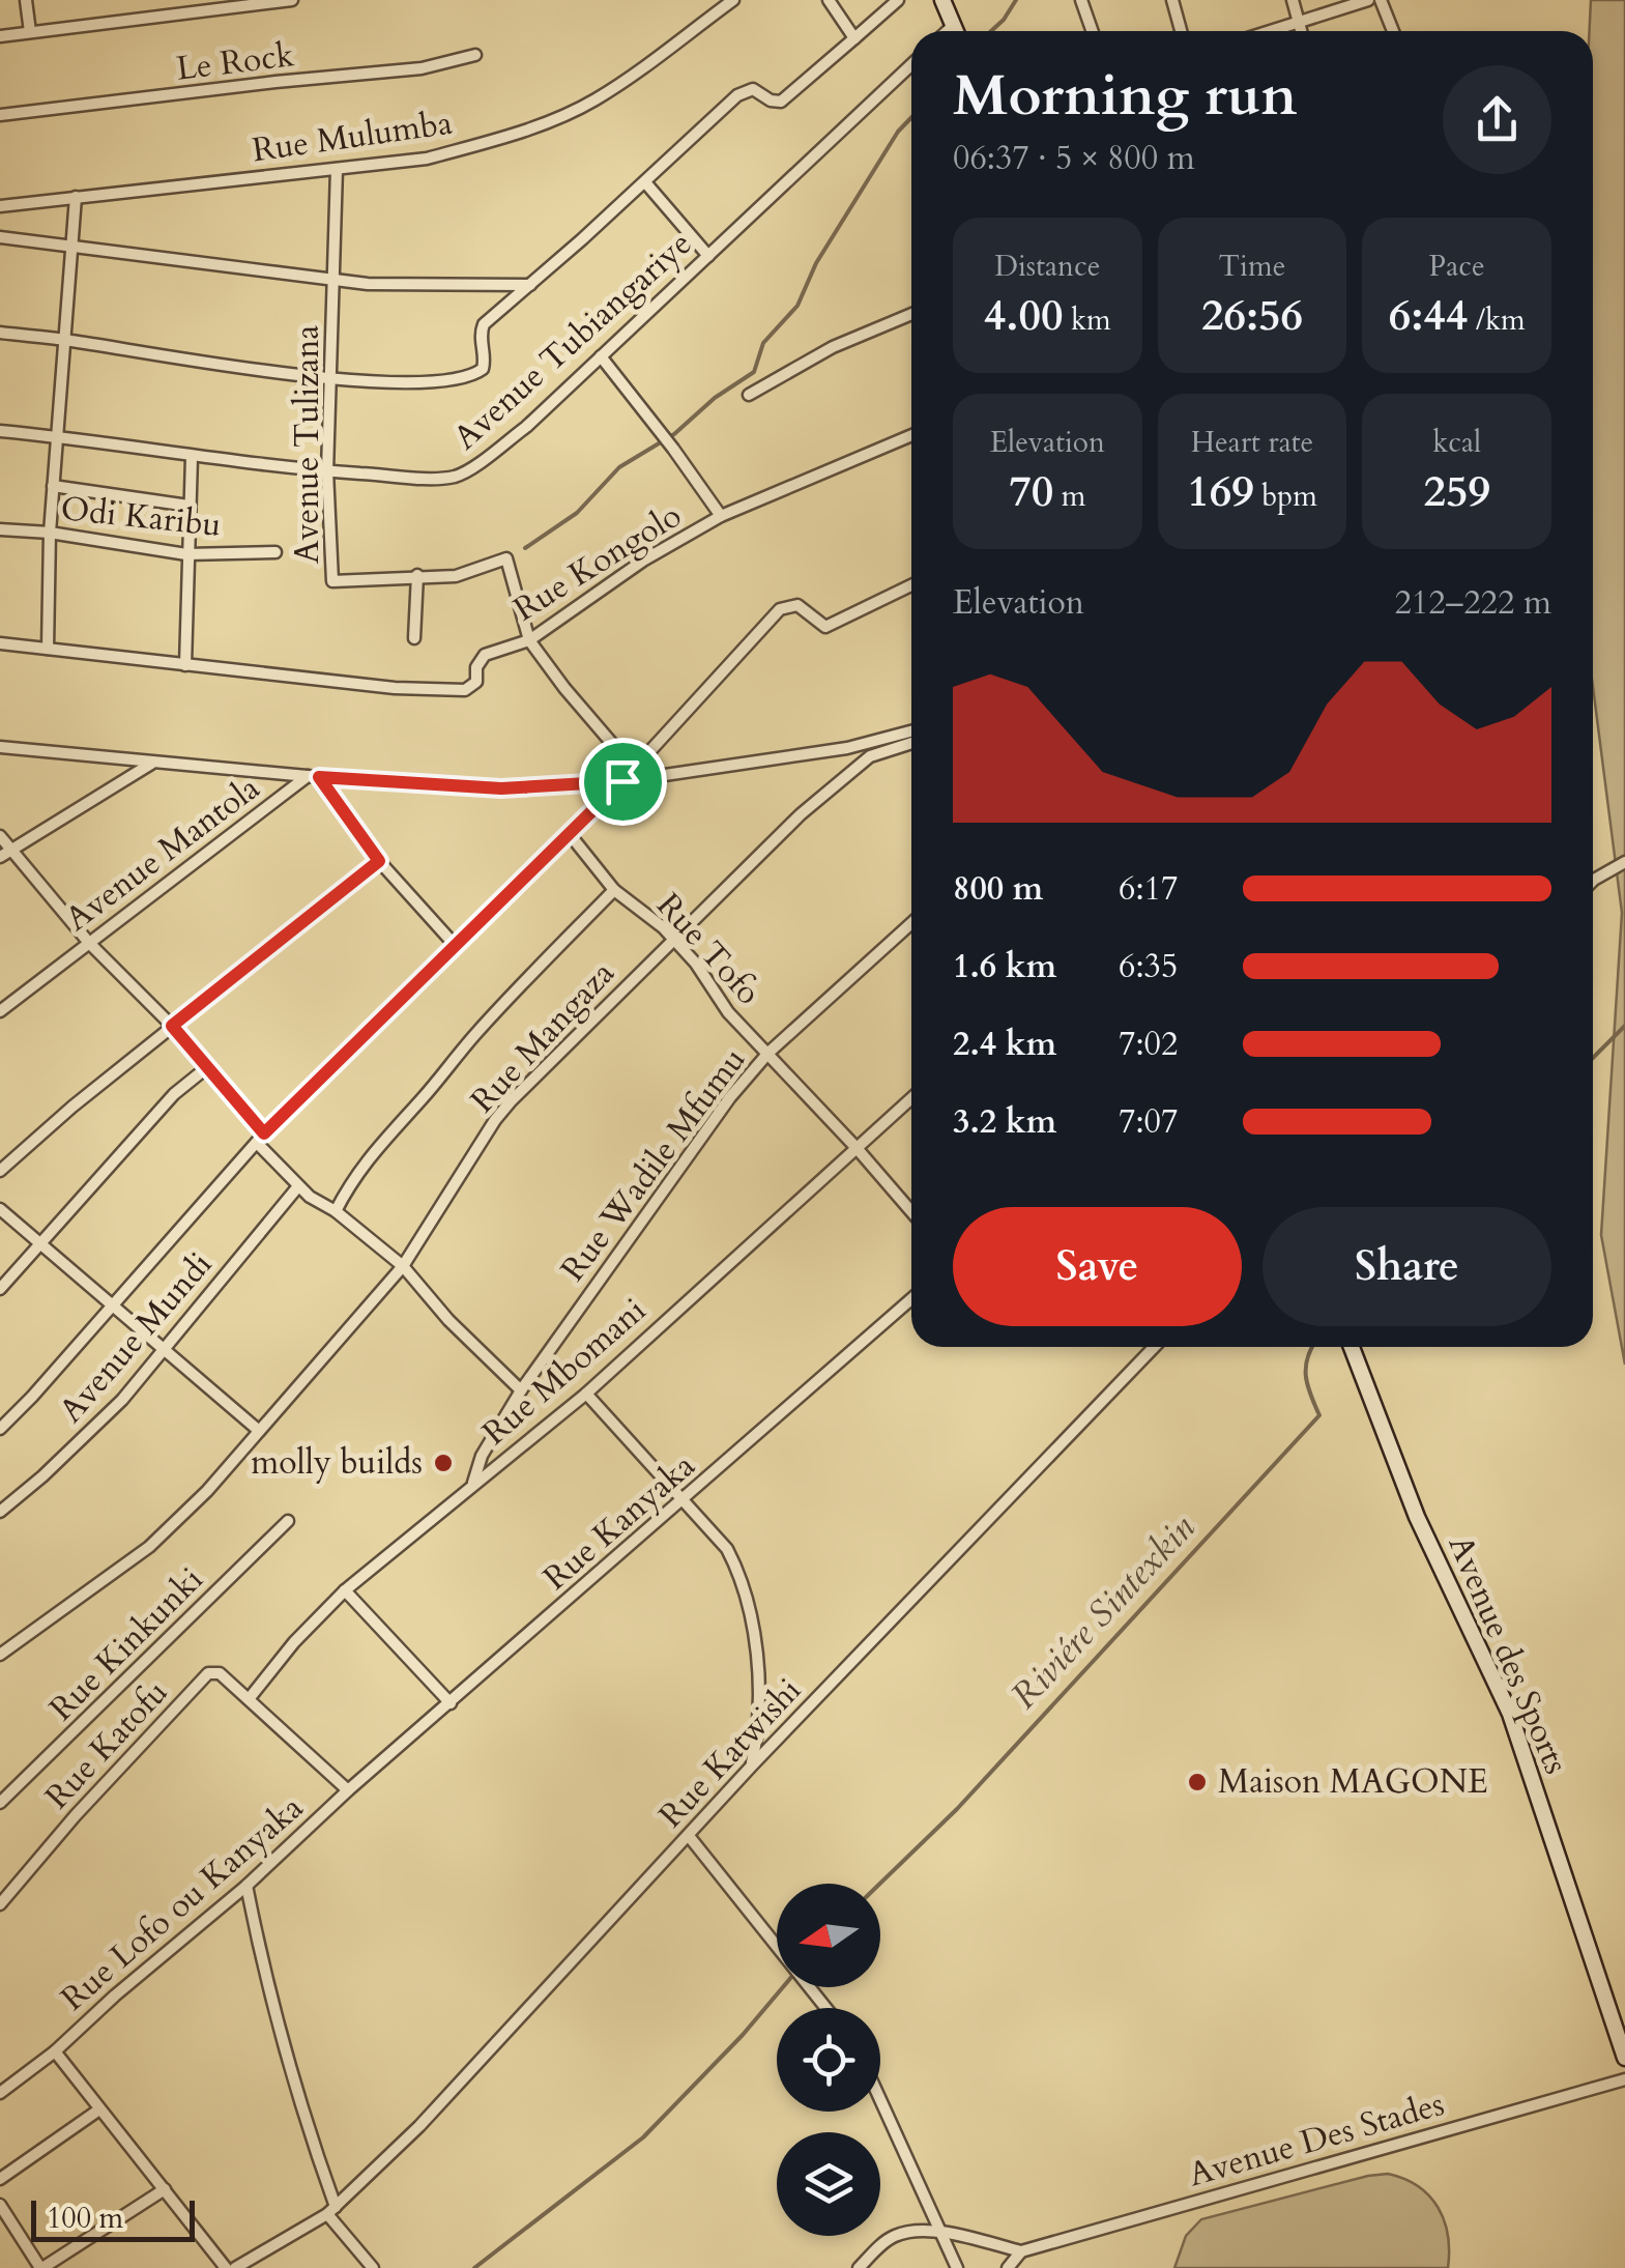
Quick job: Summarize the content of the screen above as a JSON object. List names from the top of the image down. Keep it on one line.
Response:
{"streets":{"street":["Le Rock","Rue Mulumba","Avenue Tubiangariye","Avenue Tulizana","Odi Karibu","Rue Kongolo","Avenue Mantola","Rue Tofo","Rue Mangaza","Rue Wadile Mfumu","Avenue Mundi","Rue Mbomani","Rue Kanyaka","Rue Kinkunki","Avenue des Sports","Rue Katofu","Rue Katwishi","Rue Lofo ou Kanyaka","Avenue Des Stades"]},"crossings":[["Rue Mulumba","Avenue Tulizana"],["Avenue Tubiangariye","Avenue Tulizana"],["Avenue Tulizana","Rue Kongolo"],["Rue Tofo","Rue Mangaza"],["Rue Tofo","Rue Wadile Mfumu"],["Rue Tofo","Rue Mbomani"],["Rue Wadile Mfumu","Rue Mbomani"],["Rue Mbomani","Rue Katofu"],["Rue Kanyaka","Rue Lofo ou Kanyaka"]],"water":["Riviére Sintexkin"],"places":["molly builds","Maison MAGONE"],"scale_bar":"100 m","north":"left","page":{"heading":["Morning run","06:37 · 5 × 800 m"],"stats":[["Distance","4.00 km"],["Time","26:56"],["Pace","6:44 /km"],["Elevation","70 m"],["Heart rate","169 bpm"],["kcal","259"]],"chart":["Elevation","212–222 m"],"list":[{"name":"800 m","note":"6:17"},{"name":"1.6 km","note":"6:35"},{"name":"2.4 km","note":"7:02"},{"name":"3.2 km","note":"7:07"}],"buttons":["Save","Share"],"scale":"100 m"}}
